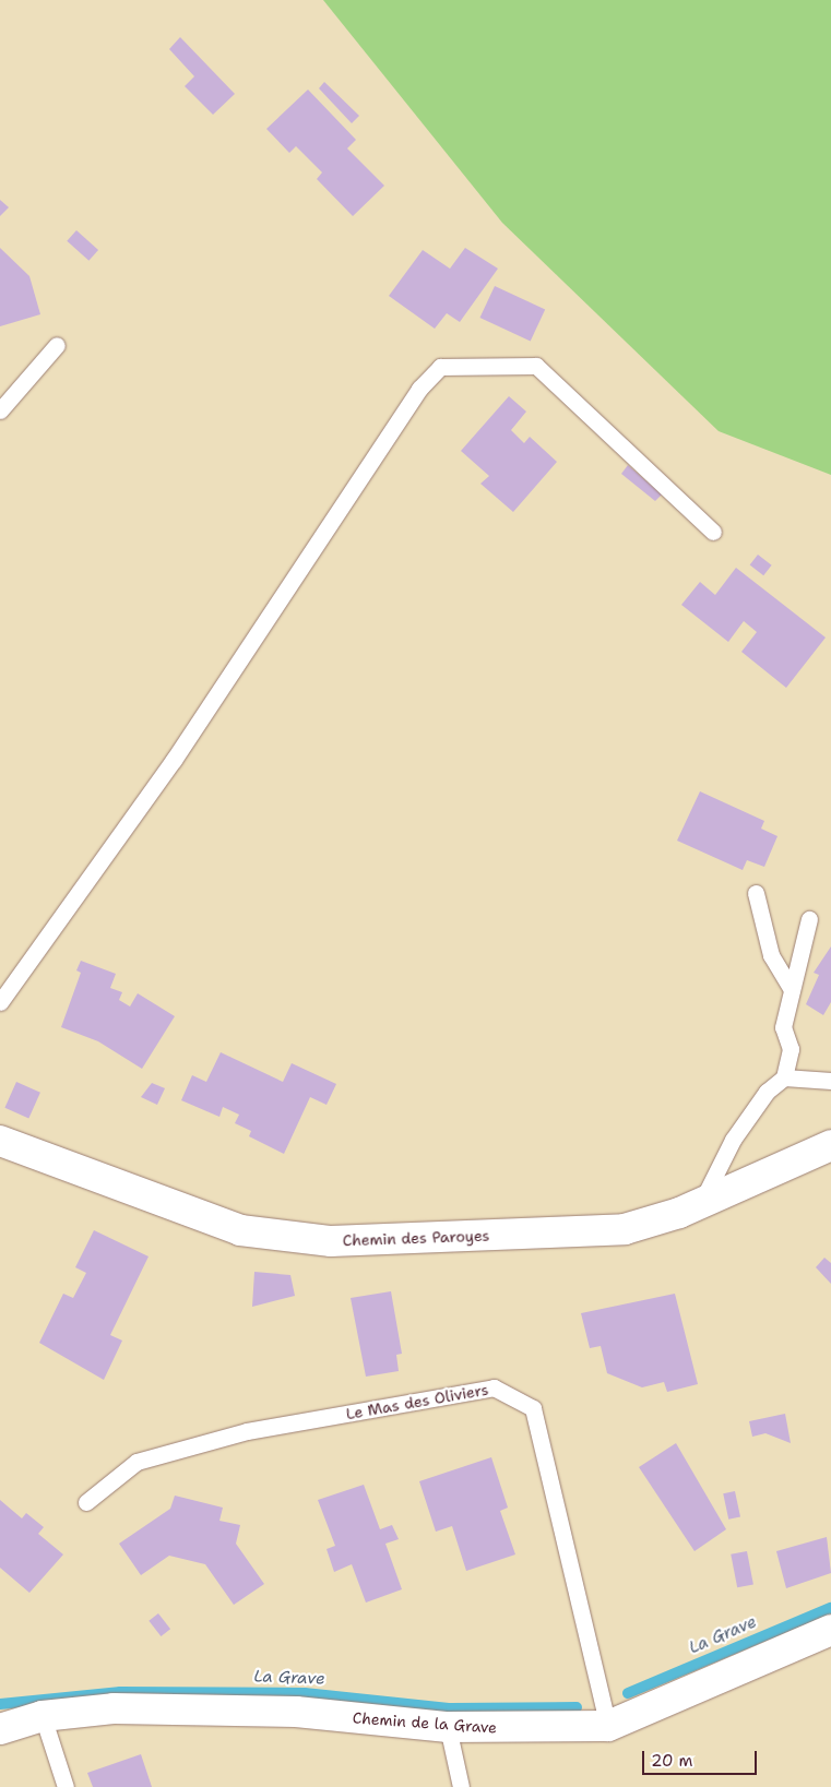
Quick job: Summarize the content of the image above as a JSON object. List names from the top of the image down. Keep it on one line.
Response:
{"streets":{"street":["Chemin des Paroyes","Chemin de la Grave"],"lane":["Le Mas des Oliviers"]},"crossings":[["Le Mas des Oliviers","Chemin de la Grave"]],"water":["La Grave"],"scale_bar":"20 m"}
